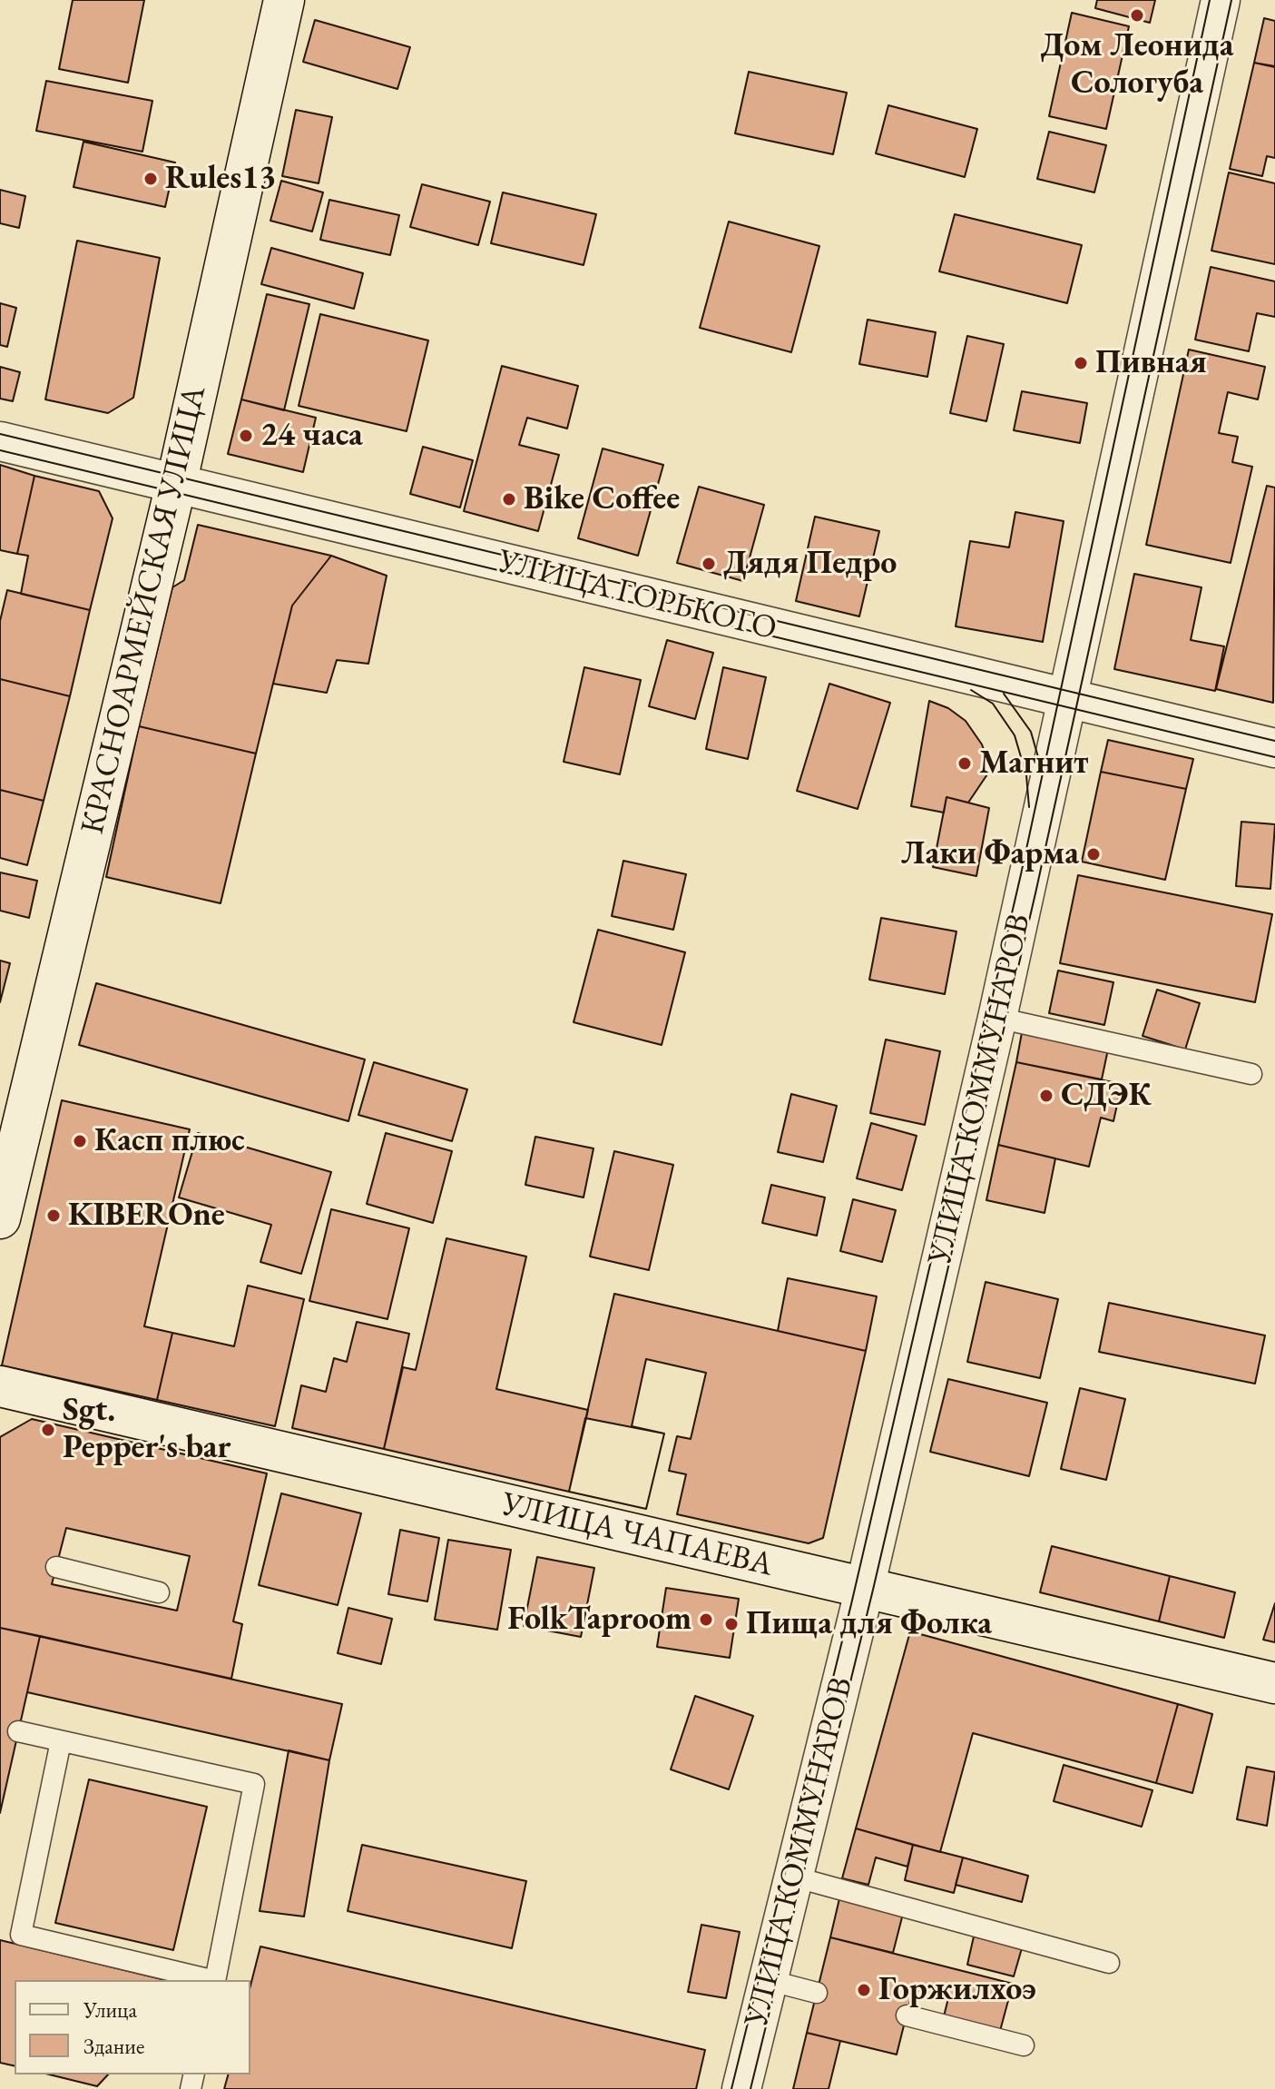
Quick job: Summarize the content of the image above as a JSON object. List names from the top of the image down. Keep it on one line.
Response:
{"streets":{"street":["УЛИЦА ГОРЬКОГО","КРАСНОАРМЕЙСКАЯ УЛИЦА","УЛИЦА КОММУНАРОВ","УЛИЦА ЧАПАЕВА"]},"crossings":[["УЛИЦА ГОРЬКОГО","КРАСНОАРМЕЙСКАЯ УЛИЦА"],["УЛИЦА ГОРЬКОГО","УЛИЦА КОММУНАРОВ"],["УЛИЦА КОММУНАРОВ","УЛИЦА ЧАПАЕВА"]],"places":["Дом Леонида Сологуба","Rules13","Пивная","24 часа","Bike Coffee","Дядя Педро","Магнит","Лаки Фарма","СДЭК","Касп плюс","KIBEROne","Sgt. Pepper's bar","FolkTaproom","Пища для Фолка","Горжилхоэ"],"legend":["Улица","Здание"]}
